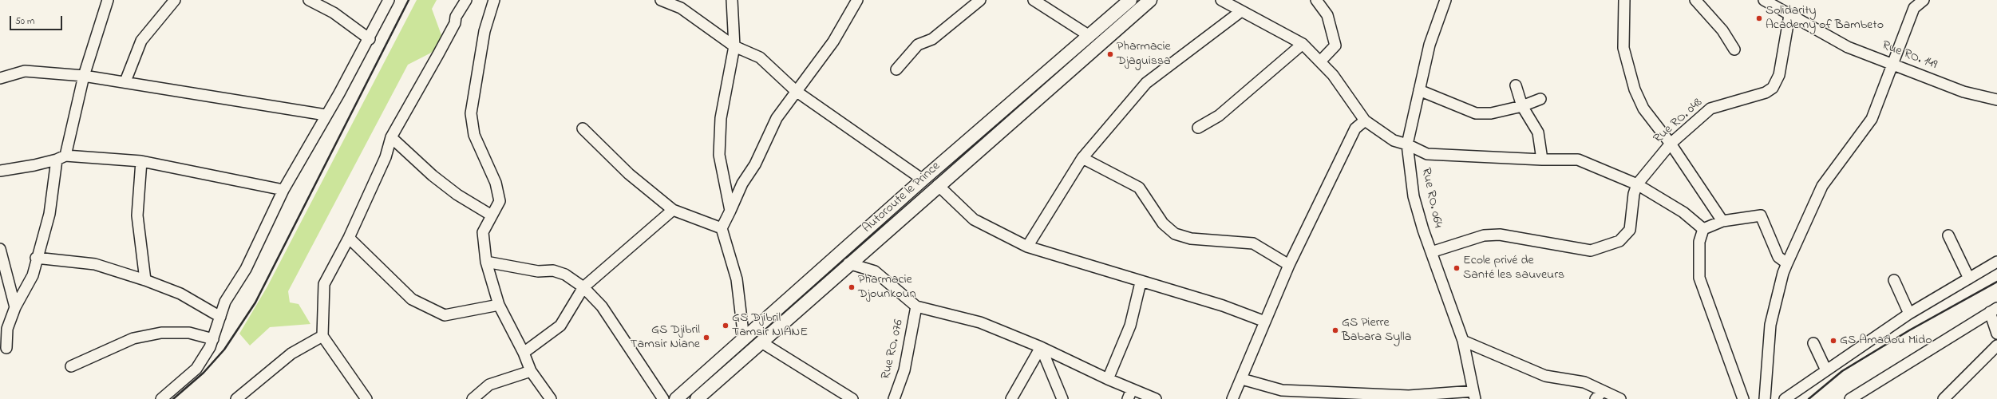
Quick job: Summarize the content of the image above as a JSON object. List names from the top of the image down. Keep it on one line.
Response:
{"streets":{"main road":["Autoroute le Prince"],"street":["Rue RO. 149","Rue RO. 048","Rue RO. 064","Rue RO. 076"]},"crossings":[["Rue RO. 149","Rue RO. 048"],["Rue RO. 048","Rue RO. 064"]],"places":["Solidarity Academy of Bambeto","Pharmacie Djaguissa","Ecole privé de Santé les sauveurs","Pharmacie Djounkoun","GS Djibril Tamsir NIANE","GS Pierre Babara Sylla","GS Djibril Tamsir Niane","GS Amadou Mido"],"scale_bar":"50 m"}
